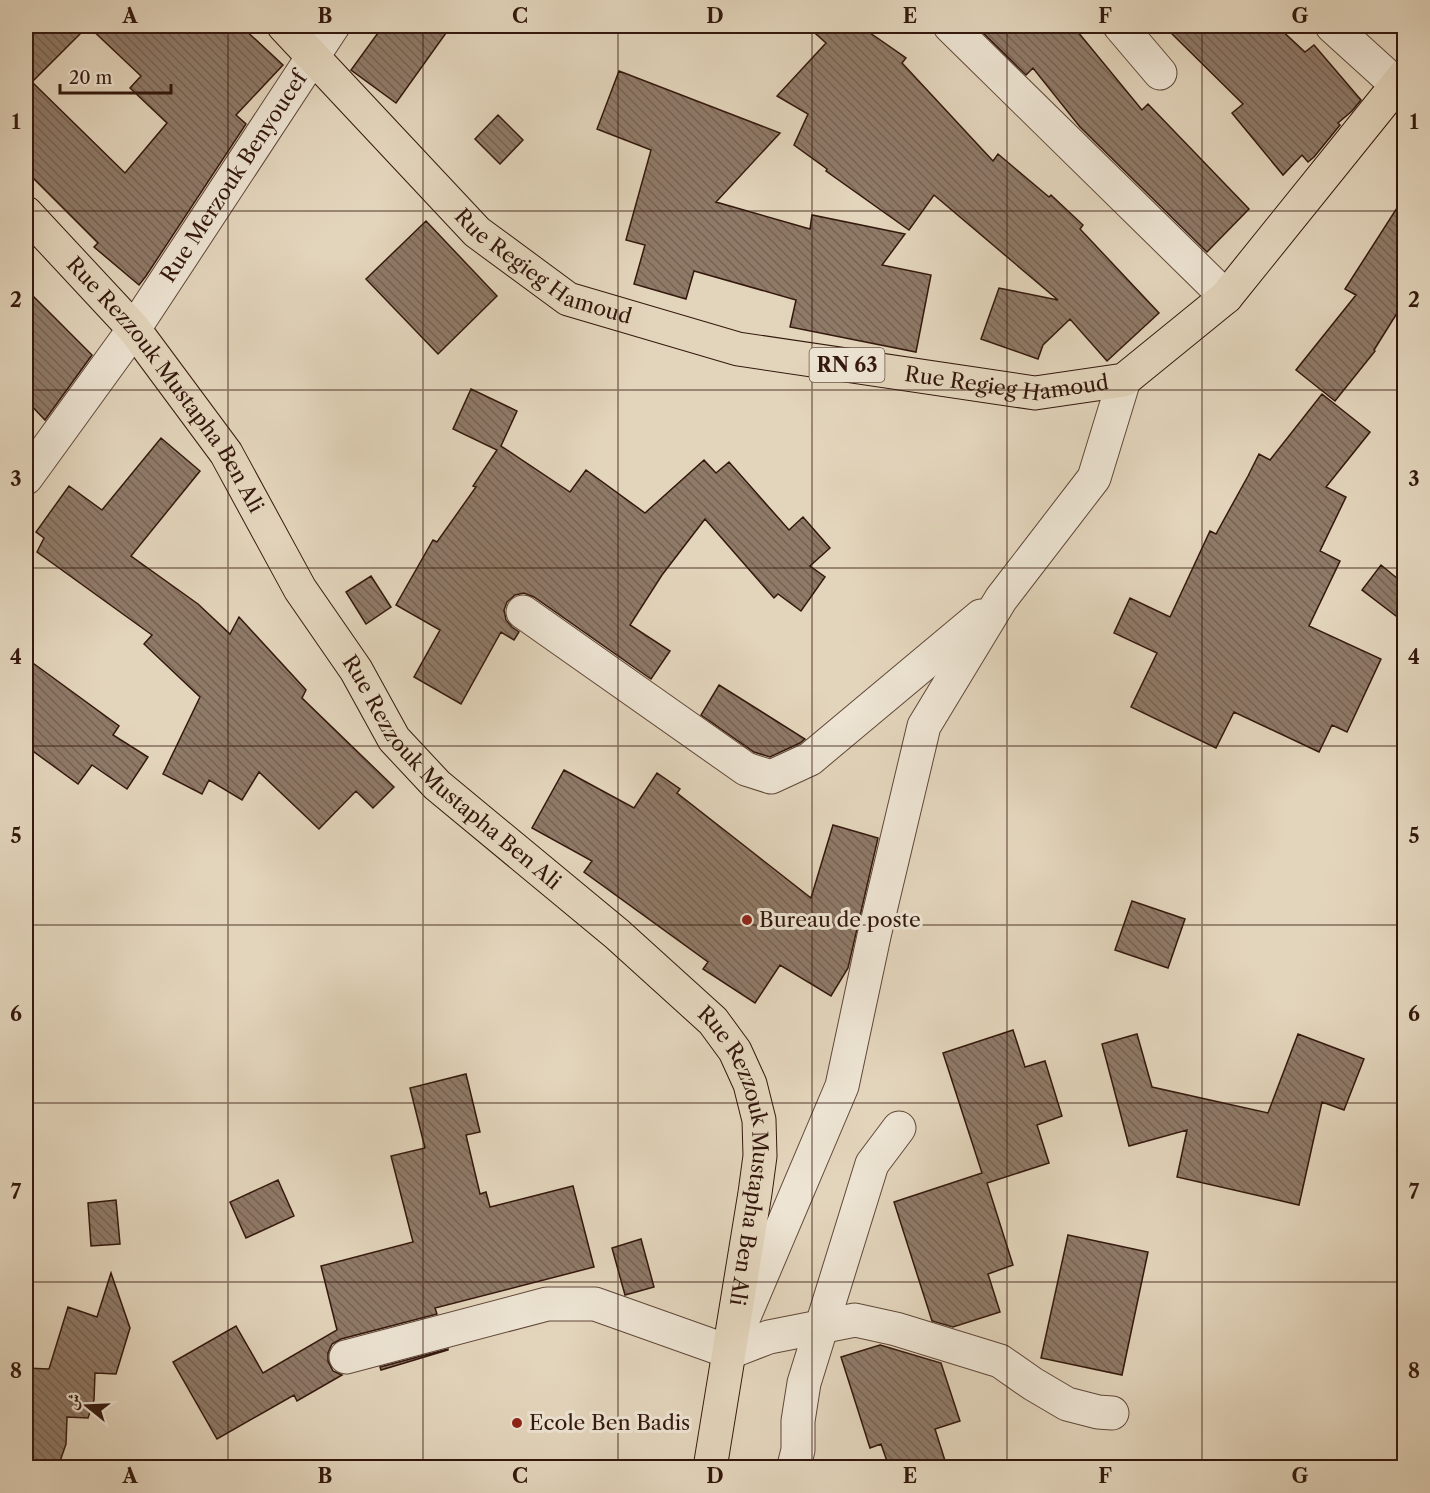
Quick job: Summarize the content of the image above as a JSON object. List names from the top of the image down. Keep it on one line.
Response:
{"streets":{"main road":["Rue Regieg Hamoud","RN 63","Rue Rezzouk Mustapha Ben Ali"],"street":["Rue Merzouk Benyoucef"]},"crossings":[["Rue Merzouk Benyoucef","Rue Regieg Hamoud"],["Rue Merzouk Benyoucef","Rue Rezzouk Mustapha Ben Ali"]],"places":["Bureau de poste","Ecole Ben Badis"],"scale_bar":"20 m","north":"left","grid":{"columns":["A","B","C","D","E","F","G"],"rows":["1","2","3","4","5","6","7","8"]}}
